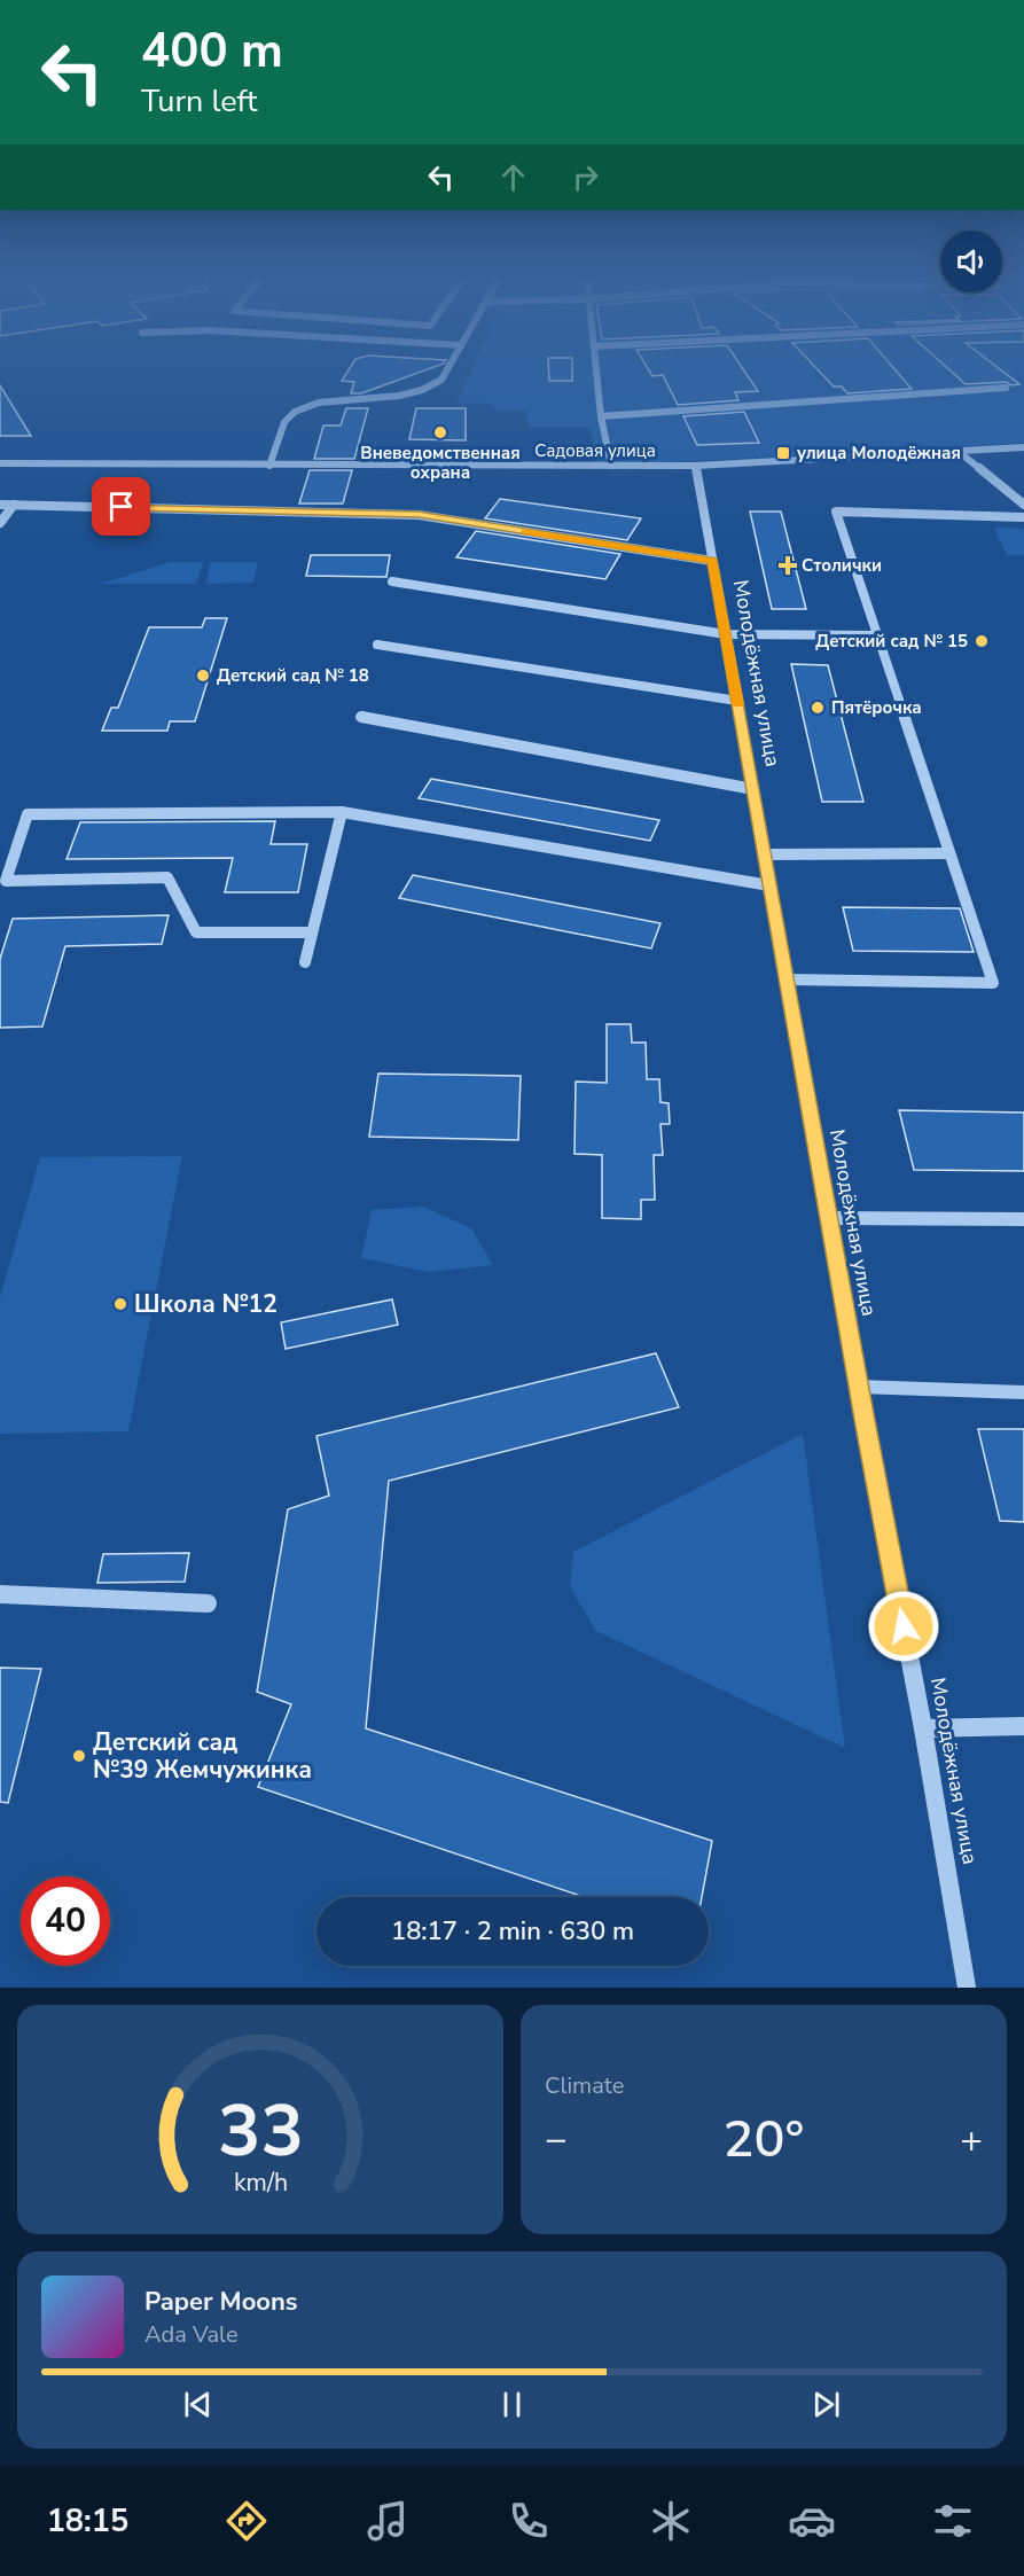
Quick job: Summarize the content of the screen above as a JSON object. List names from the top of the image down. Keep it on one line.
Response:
{"streets":{"street":["Садовая улица","Молодёжная улица"]},"crossings":[["Садовая улица","Молодёжная улица"]],"places":{"other":["Вневедомственная охрана","Детский сад № 15","Детский сад № 18","Пятёрочка","Школа №12","Детский сад №39 Жемчужинка"],"transit":["улица Молодёжная"],"health":["Столички"]},"page":{"turn":["400 m","Turn left"],"limit":"40","trip":"18:17 · 2 min · 630 m","tile":"Climate","heat":["−","20°","+"],"song":["Paper Moons","Ada Vale"],"tabs":"18:15","gauge":["33","km/h"]}}
